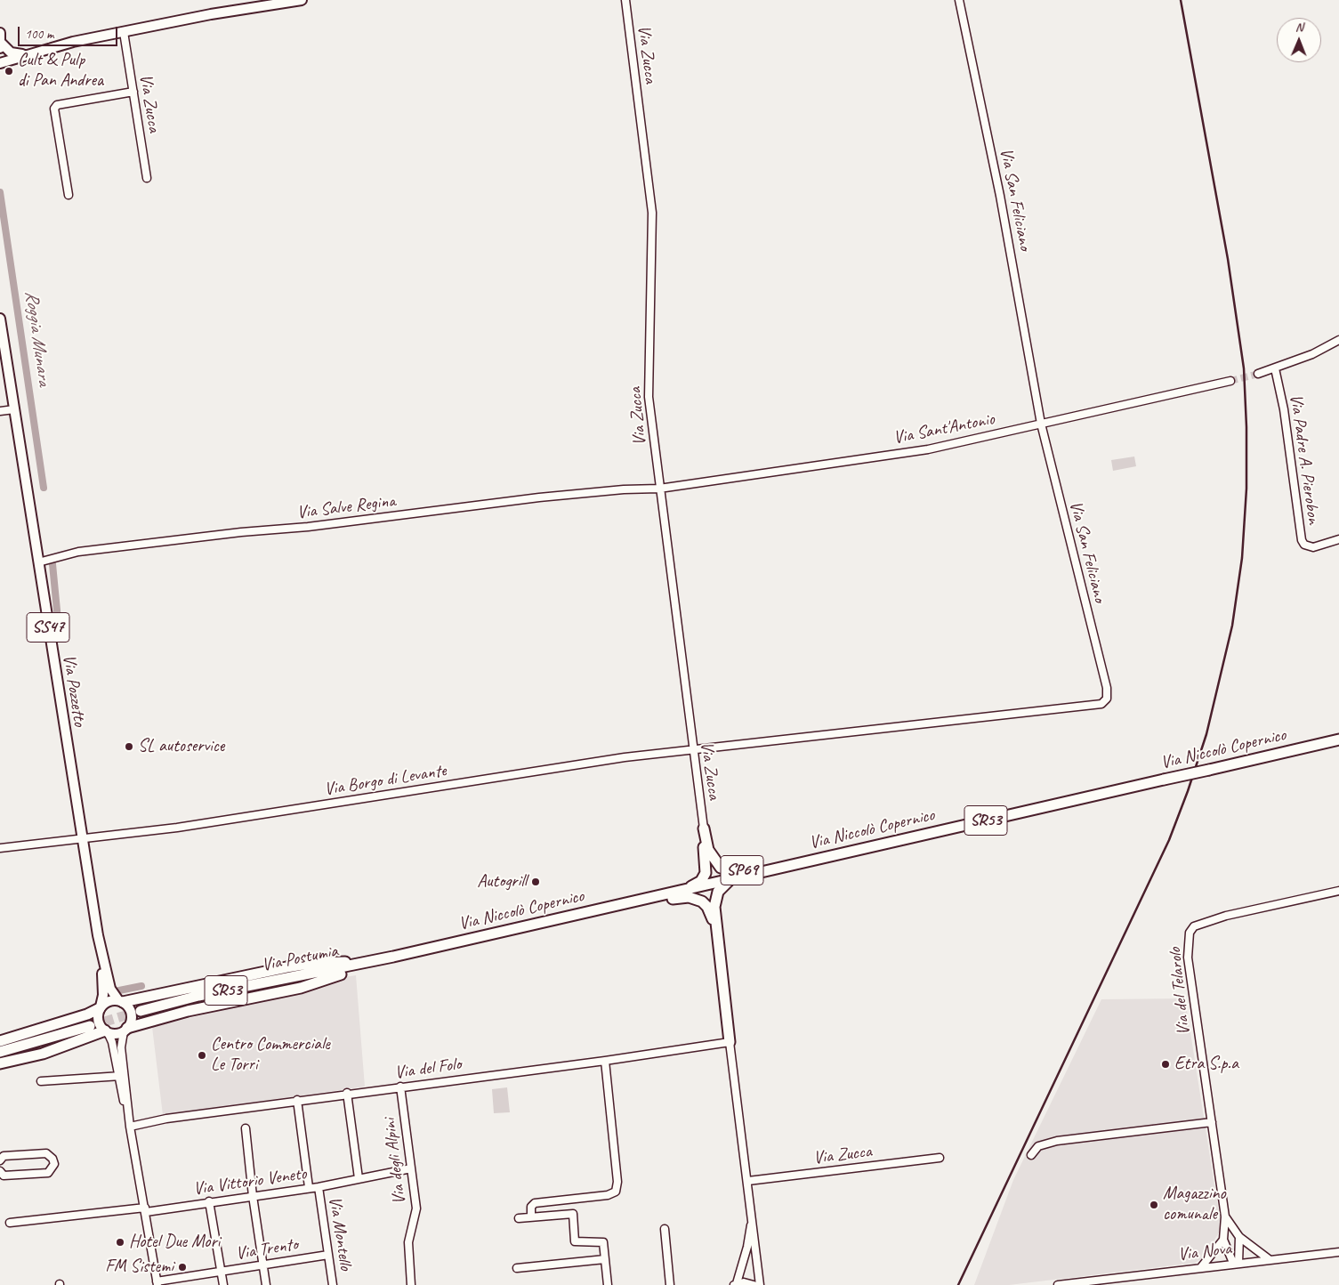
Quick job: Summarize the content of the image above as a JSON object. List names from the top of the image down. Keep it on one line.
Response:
{"streets":{"highway":["Via Niccolò Copernico","SR53","SP69","Via Postumia"],"main road":["SS47","Via Pozzetto"],"street":["Via Zucca","Via San Feliciano","Via Sant'Antonio","Via Padre A. Pierobon","Via Salve Regina","Via Borgo di Levante","Via del Telarolo","Via del Folo","Via degli Alpini","Via Vittorio Veneto","Via Montello","Via Trento","Via Nova"]},"crossings":[["Via Zucca","Via San Feliciano"],["Via Zucca","Via Sant'Antonio"],["Via Zucca","Via Salve Regina"],["Via Zucca","Via Borgo di Levante"],["Via Zucca","SP69"],["Via San Feliciano","Via Sant'Antonio"],["Via San Feliciano","Via Borgo di Levante"],["Via Sant'Antonio","Via Salve Regina"],["Via Salve Regina","Via Pozzetto"],["SS47","Via Pozzetto"],["Via Pozzetto","Via Borgo di Levante"],["Via Niccolò Copernico","SP69"],["Via Niccolò Copernico","Via Postumia"],["SP69","Via del Folo"],["Via del Folo","Via degli Alpini"],["Via del Folo","Via Montello"],["Via degli Alpini","Via Vittorio Veneto"],["Via Vittorio Veneto","Via Montello"],["Via Montello","Via Trento"]],"water":["Roggia Munara"],"places":["Cult & Pulp di Pan Andrea","SL autoservice","Autogrill","Centro Commerciale Le Torri","Etra S.p.a","Magazzino comunale","Hotel Due Mori","FM Sistemi"],"scale_bar":"100 m","north":"top"}
